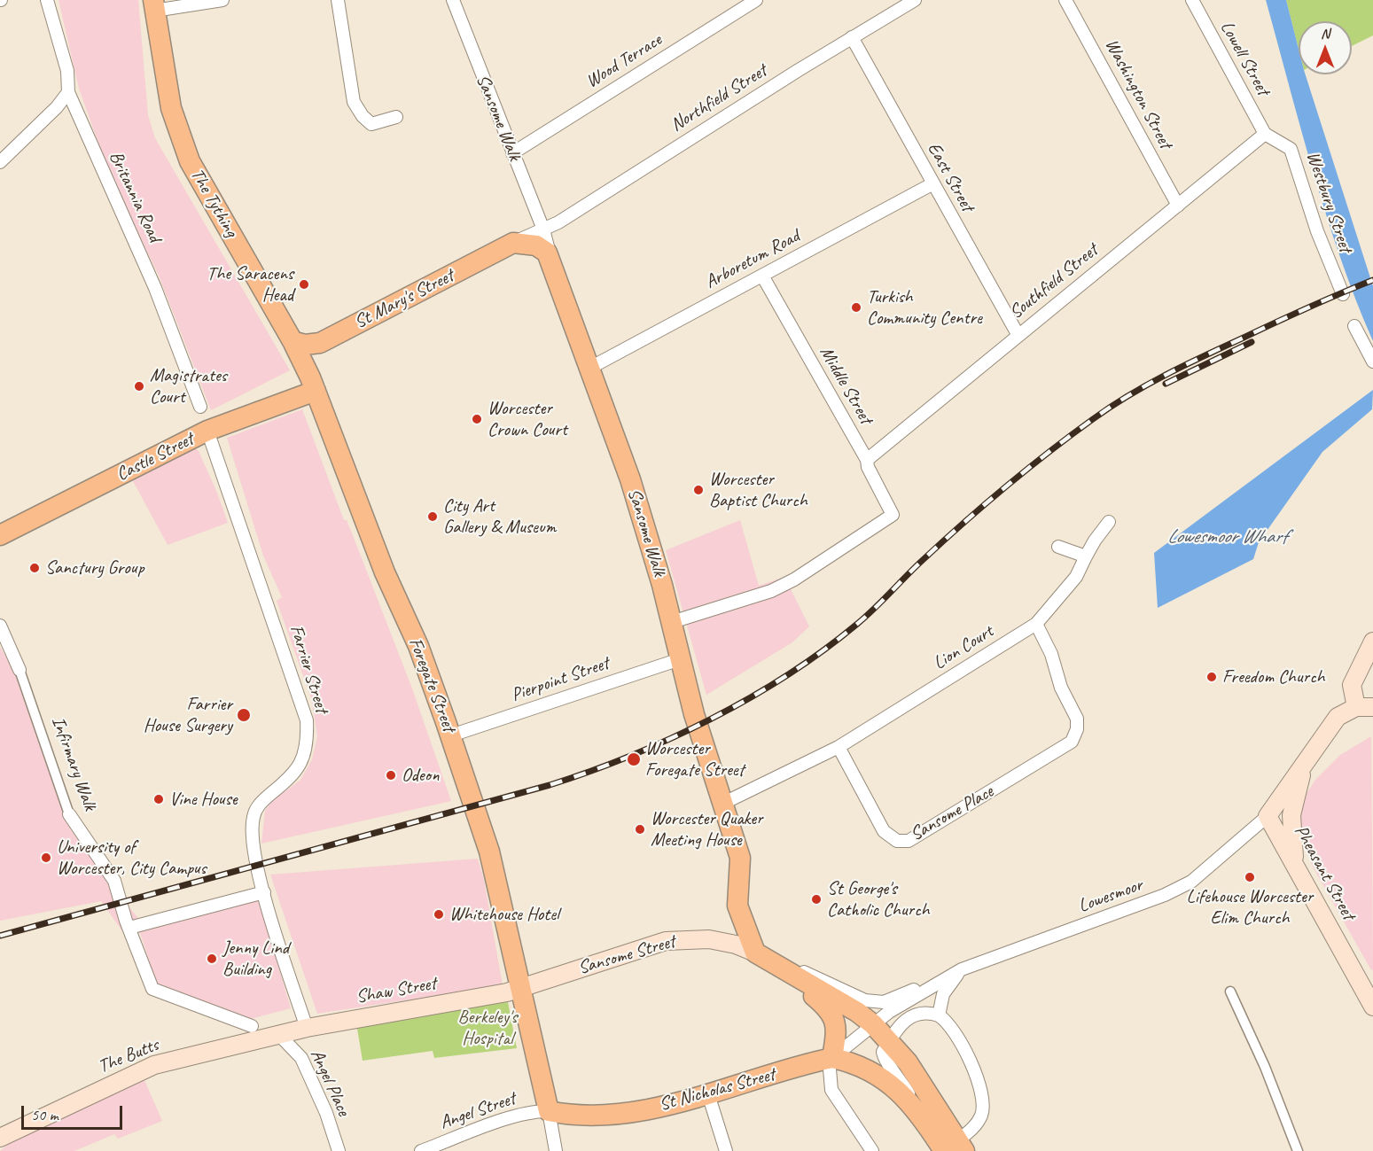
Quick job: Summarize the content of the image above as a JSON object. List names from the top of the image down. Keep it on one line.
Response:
{"streets":{"main road":["Sansome Walk","The Tything","St Mary's Street","Castle Street","Foregate Street","Pheasant Street","Sansome Street","Shaw Street","The Butts","St Nicholas Street"],"street":["Lowell Street","Wood Terrace","Washington Street","Northfield Street","East Street","Britannia Road","Westbury Street","Arboretum Road","Southfield Street","Middle Street","Lion Court","Farrier Street","Pierpoint Street","Infirmary Walk","Sansome Place","Lowesmoor","Angel Place","Angel Street"]},"crossings":[["Lowell Street","Westbury Street"],["Lowell Street","Southfield Street"],["Wood Terrace","Sansome Walk"],["Washington Street","Southfield Street"],["Northfield Street","Sansome Walk"],["Northfield Street","East Street"],["Northfield Street","St Mary's Street"],["Sansome Walk","Arboretum Road"],["Sansome Walk","Middle Street"],["Sansome Walk","Pierpoint Street"],["East Street","Arboretum Road"],["East Street","Southfield Street"],["Westbury Street","Southfield Street"],["The Tything","St Mary's Street"],["The Tything","Castle Street"],["The Tything","Foregate Street"],["Arboretum Road","Middle Street"],["Southfield Street","Middle Street"],["Castle Street","Farrier Street"],["Castle Street","Foregate Street"],["Lion Court","Sansome Place"],["Farrier Street","Shaw Street"],["Pierpoint Street","Foregate Street"],["Foregate Street","Sansome Street"],["Foregate Street","Shaw Street"],["Foregate Street","St Nicholas Street"],["Foregate Street","Angel Street"],["Pheasant Street","Lowesmoor"],["Lowesmoor","Sansome Street"],["Lowesmoor","St Nicholas Street"],["Sansome Street","Shaw Street"],["Sansome Street","St Nicholas Street"],["Shaw Street","The Butts"],["Shaw Street","Angel Place"],["The Butts","Angel Place"],["St Nicholas Street","Angel Street"]],"water":["Lowesmoor Wharf"],"parks":["Berkeley's Hospital"],"places":["The Saracens Head","Turkish Community Centre","Magistrates Court","Worcester Crown Court","Worcester Baptist Church","City Art Gallery & Museum","Sanctury Group","Freedom Church","Farrier House Surgery","Worcester Foregate Street","Odeon","Vine House","Worcester Quaker Meeting House","University of Worcester, City Campus","Lifehouse Worcester Elim Church","St George's Catholic Church","Whitehouse Hotel","Jenny Lind Building"],"scale_bar":"50 m","north":"top"}
